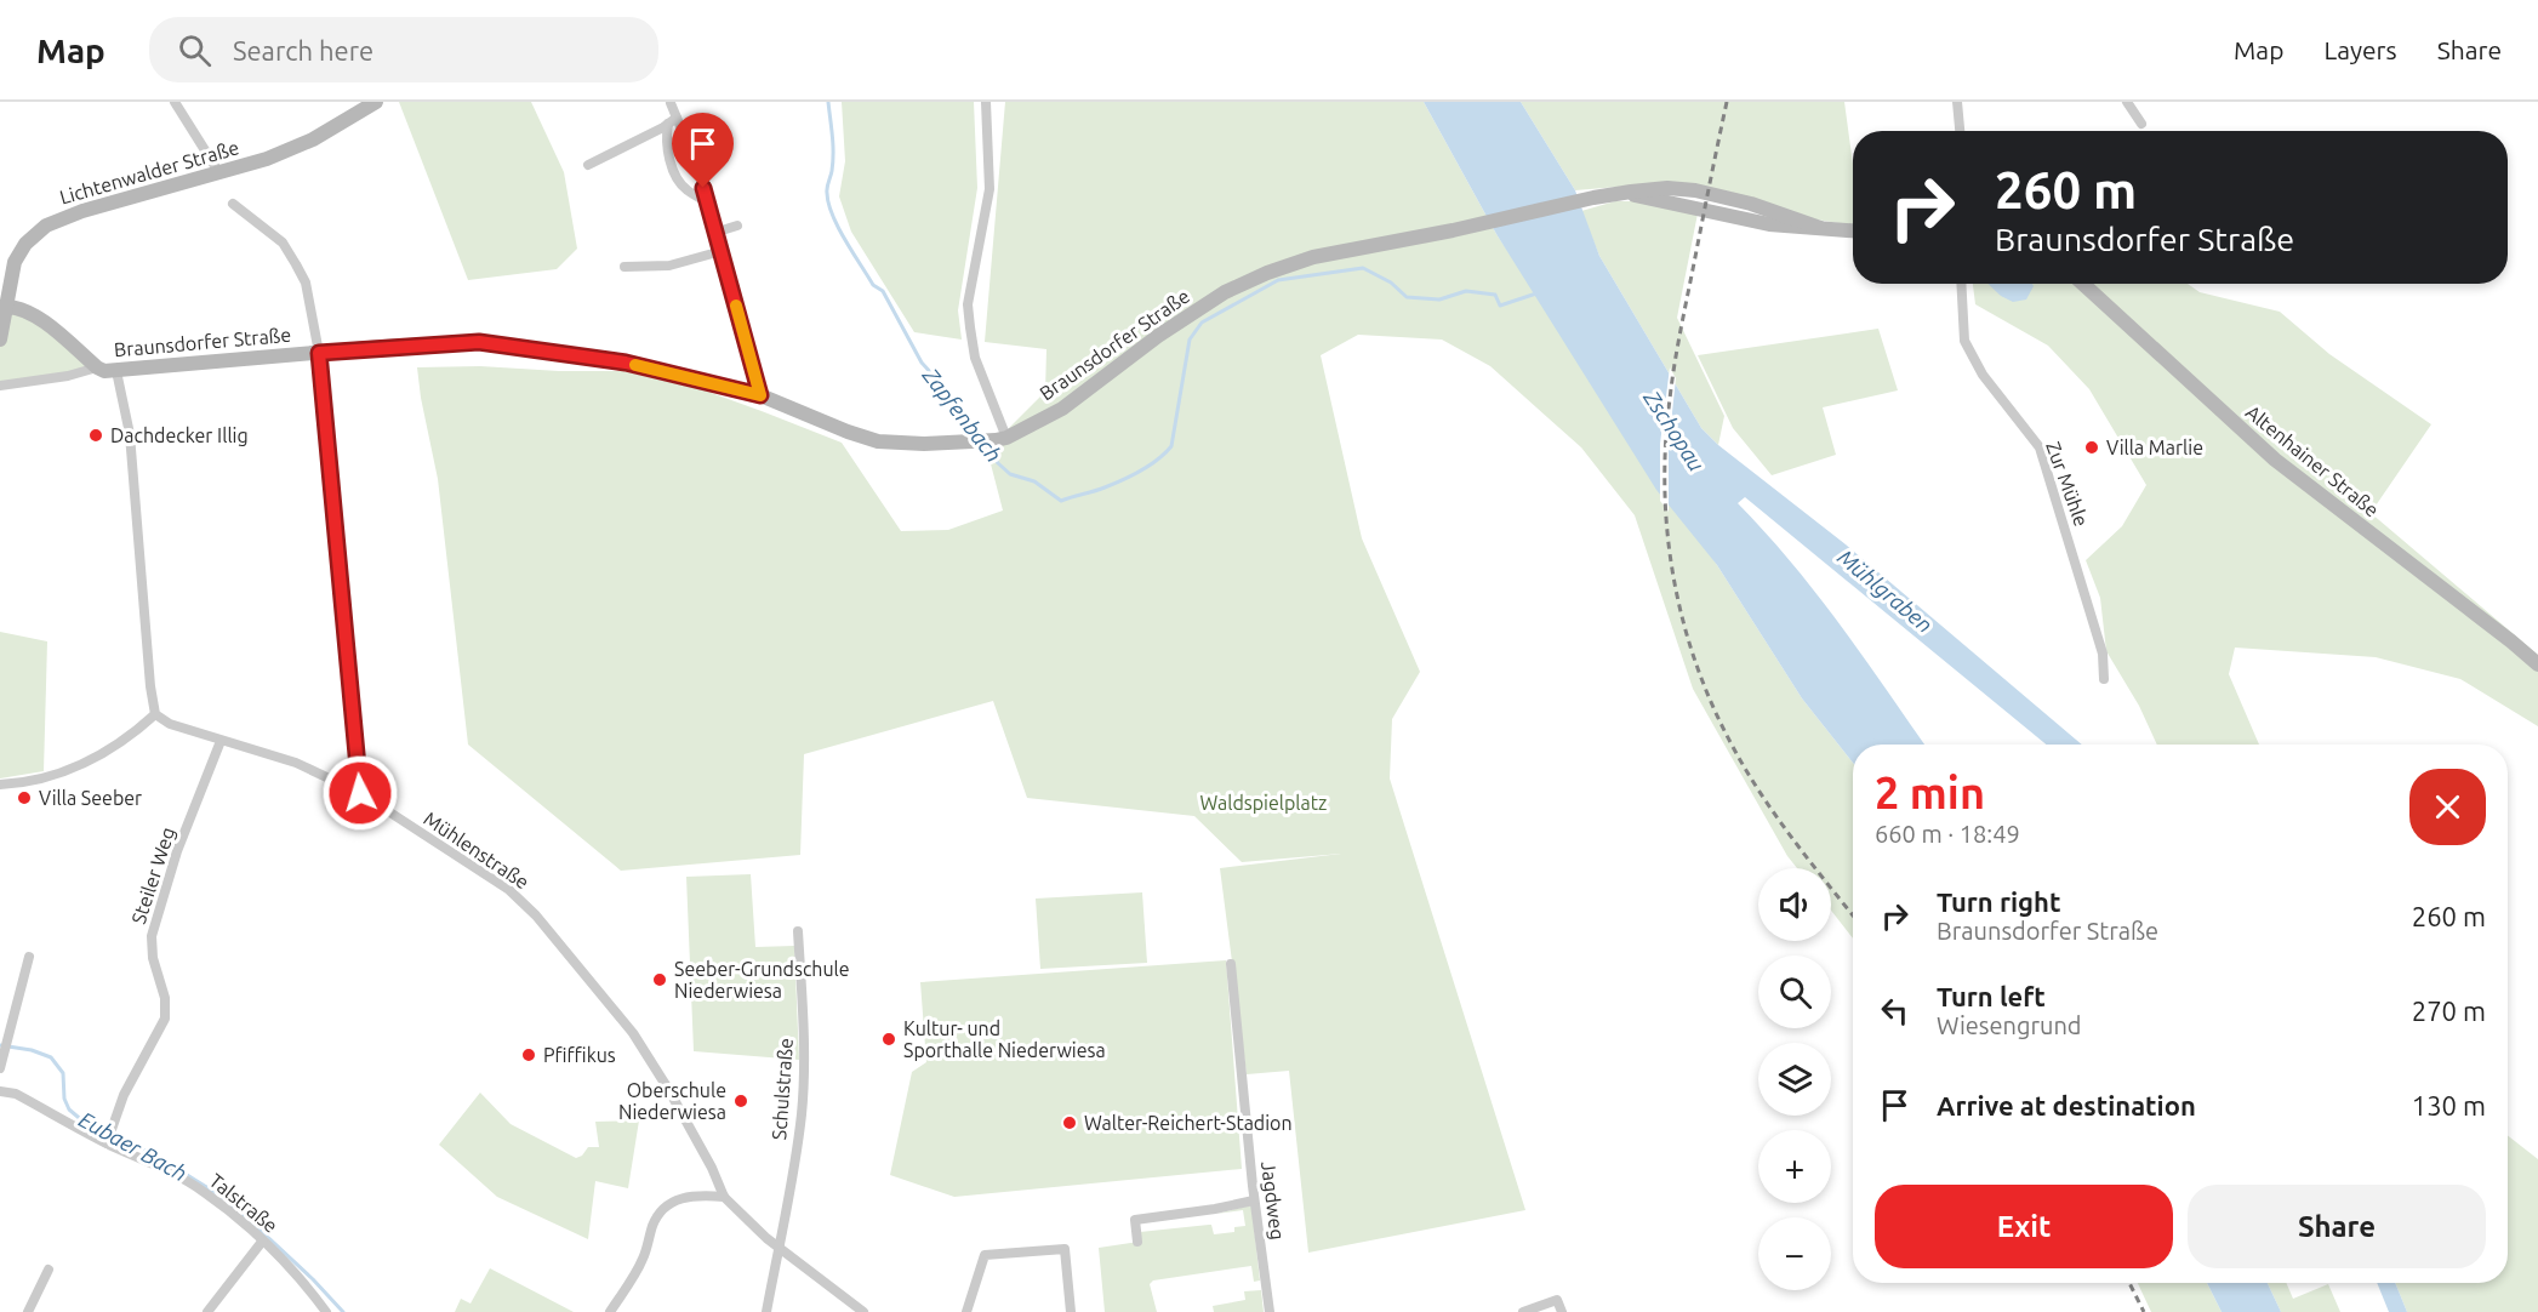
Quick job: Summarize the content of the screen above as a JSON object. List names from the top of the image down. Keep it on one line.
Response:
{"streets":{"street":["Lichtenwalder Straße","Braunsdorfer Straße","Altenhainer Straße","Zur Mühle","Mühlenstraße","Steiler Weg","Schulstraße","Jagdweg","Talstraße"]},"crossings":[["Lichtenwalder Straße","Braunsdorfer Straße"],["Mühlenstraße","Steiler Weg"],["Mühlenstraße","Schulstraße"],["Steiler Weg","Talstraße"]],"water":["Zapfenbach","Zschopau","Mühlgraben","Eubaer Bach"],"parks":["Waldspielplatz"],"places":["Dachdecker Illig","Villa Marlie","Villa Seeber","Seeber-Grundschule Niederwiesa","Kultur- und Sporthalle Niederwiesa","Pfiffikus","Oberschule Niederwiesa","Walter-Reichert-Stadion"],"page":{"header":"Map","search":"Search here","nav":["Map","Layers","Share"],"turn":["260 m","Braunsdorfer Straße"],"heading":["2 min","660 m · 18:49"],"map_buttons":["+","−"],"list":[{"name":"Turn right","note":"Braunsdorfer Straße","value":"260 m"},{"name":"Turn left","note":"Wiesengrund","value":"270 m"},{"name":"Arrive at destination","value":"130 m"}],"buttons":["Exit","Share"]}}
